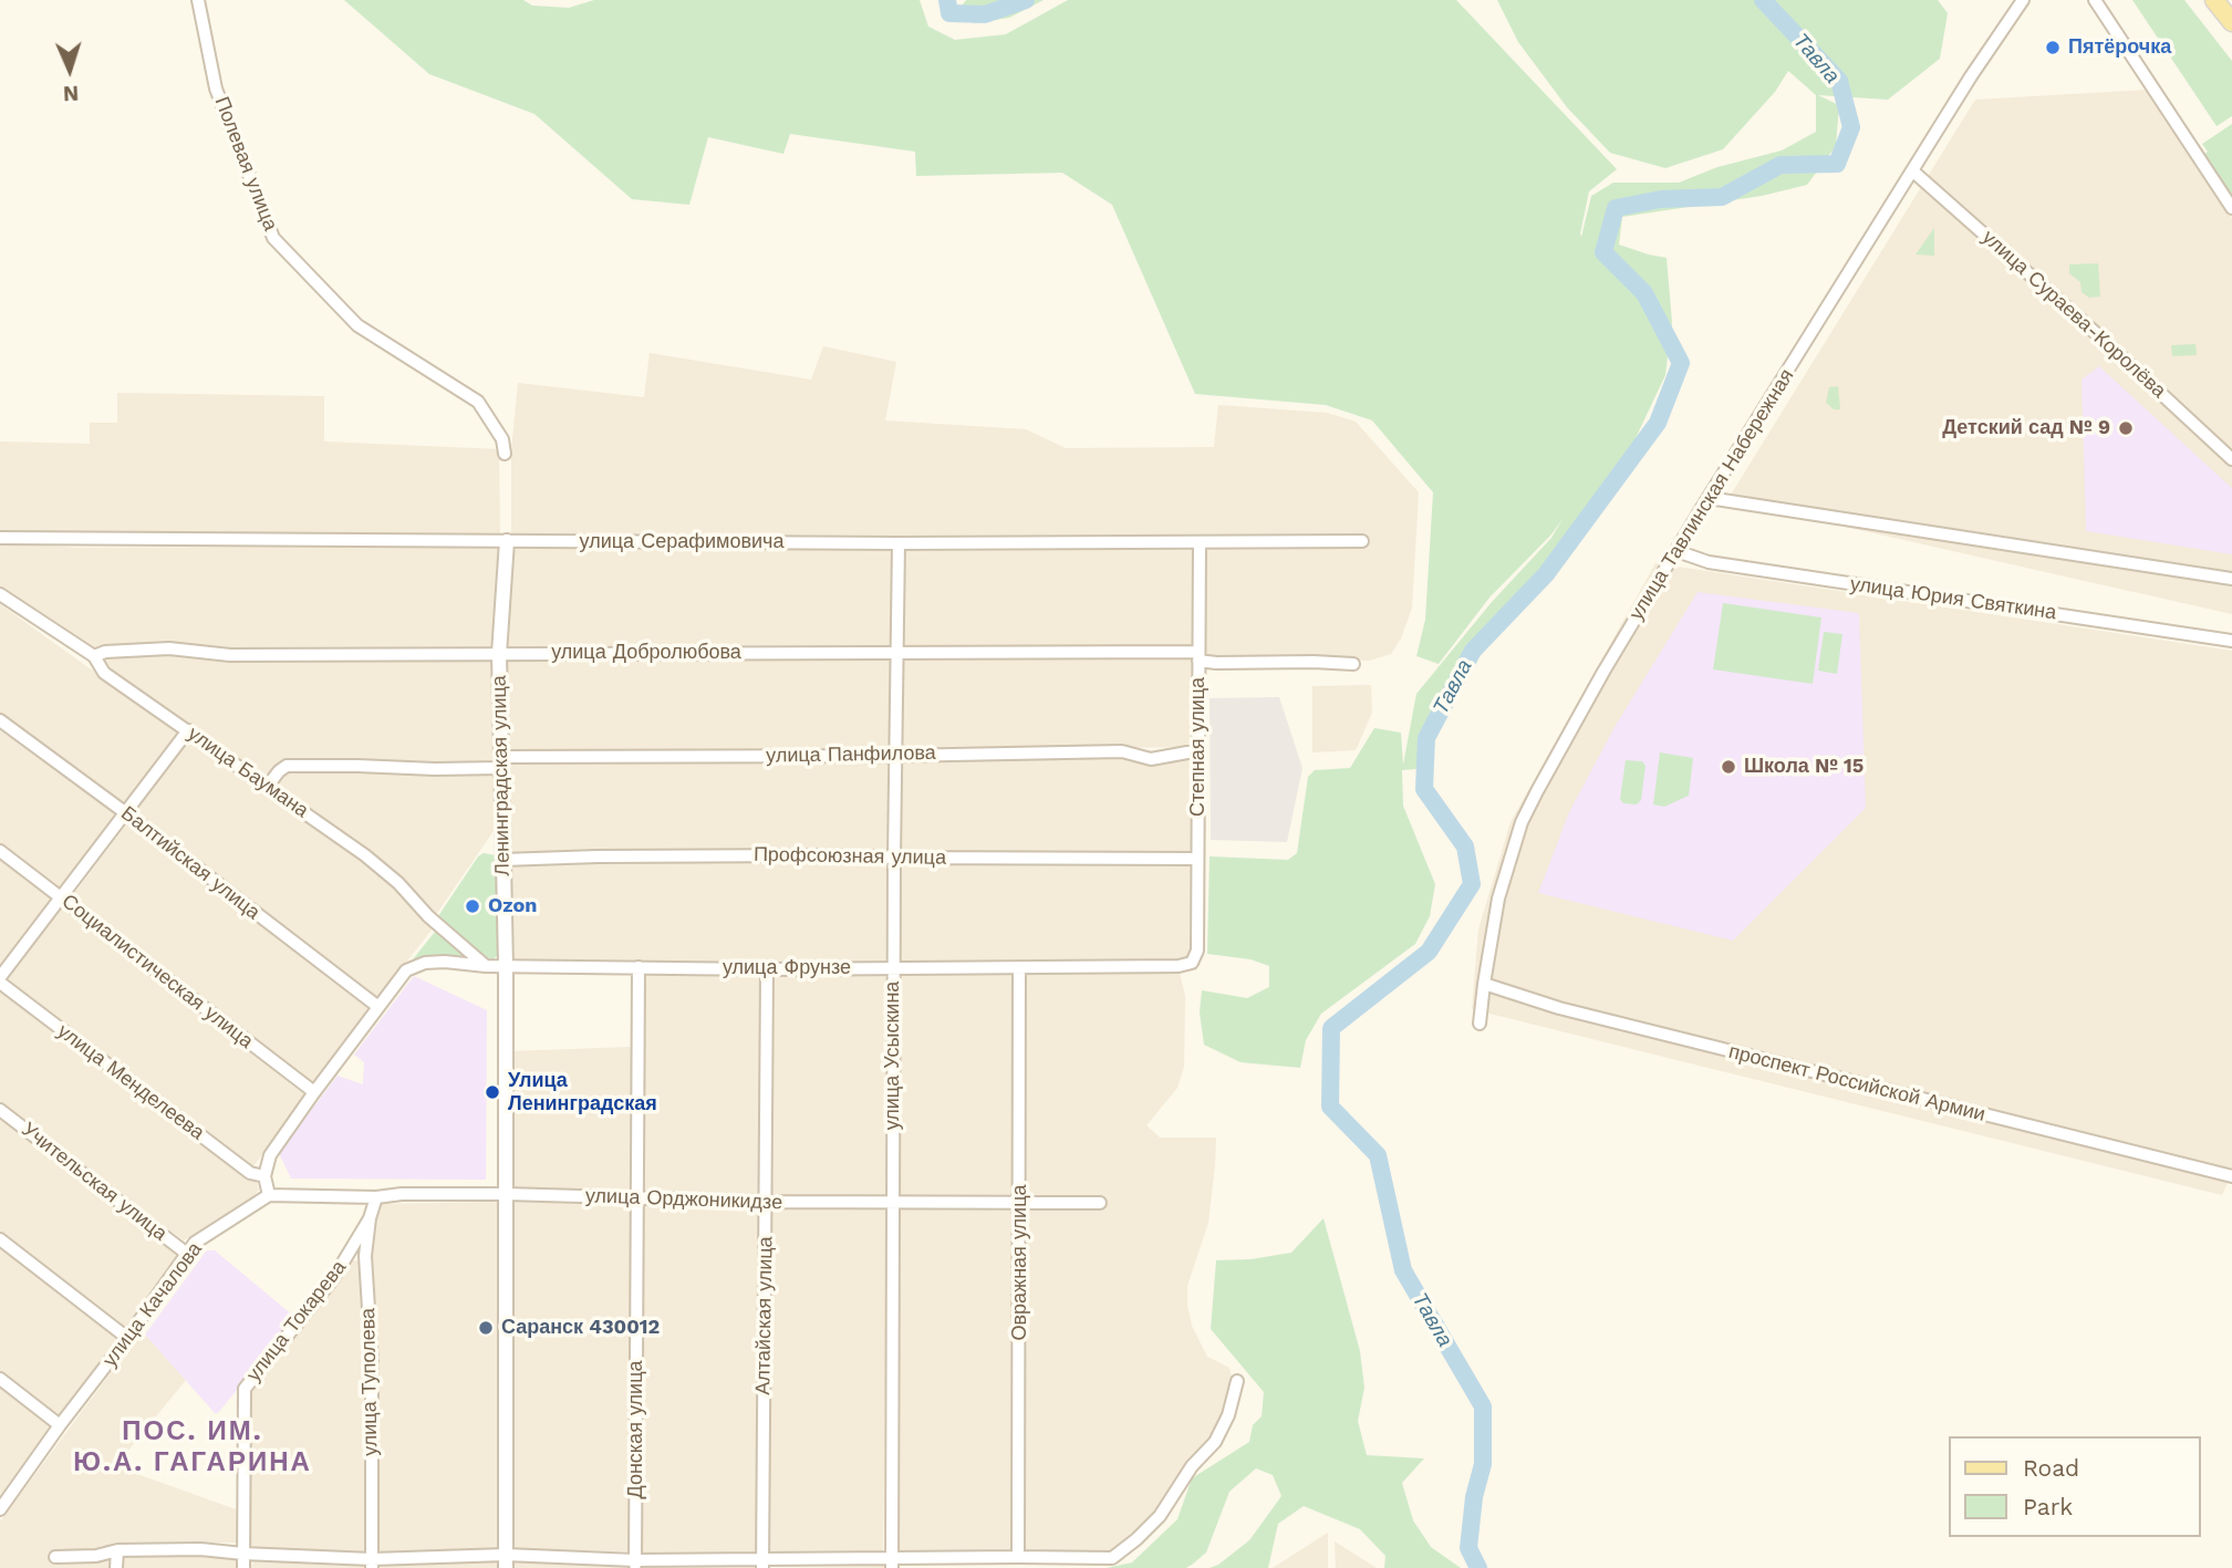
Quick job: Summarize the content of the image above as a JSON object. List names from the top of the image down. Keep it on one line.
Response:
{"streets":{"street":["Полевая улица","улица Сураева-Королёва","улица Тавлинская Набережная","улица Серафимовича","улица Юрия Святкина","улица Добролюбова","Степная улица","улица Панфилова","улица Баумана","Ленинградская улица","Профсоюзная улица","Балтийская улица","улица Фрунзе","Социалистическая улица","улица Усыскина","улица Менделеева","проспект Российской Армии","Учительская улица","улица Орджоникидзе","Овражная улица","улица Качалова","Алтайская улица","улица Токарева","улица Туполева","Донская улица"]},"crossings":[["улица Сураева-Королёва","улица Тавлинская Набережная"],["улица Тавлинская Набережная","улица Юрия Святкина"],["улица Тавлинская Набережная","проспект Российской Армии"],["улица Серафимовича","Степная улица"],["улица Серафимовича","Ленинградская улица"],["улица Серафимовича","улица Усыскина"],["улица Добролюбова","Степная улица"],["улица Добролюбова","улица Баумана"],["улица Добролюбова","Ленинградская улица"],["улица Добролюбова","улица Усыскина"],["Степная улица","улица Панфилова"],["Степная улица","Профсоюзная улица"],["Степная улица","улица Фрунзе"],["улица Панфилова","улица Баумана"],["улица Панфилова","Ленинградская улица"],["улица Панфилова","улица Усыскина"],["Ленинградская улица","Профсоюзная улица"],["Ленинградская улица","улица Фрунзе"],["Ленинградская улица","улица Орджоникидзе"],["Профсоюзная улица","улица Усыскина"],["улица Фрунзе","улица Усыскина"],["улица Фрунзе","Овражная улица"],["улица Фрунзе","Алтайская улица"],["улица Фрунзе","Донская улица"],["улица Усыскина","улица Орджоникидзе"],["Учительская улица","улица Качалова"],["улица Орджоникидзе","Овражная улица"],["улица Орджоникидзе","улица Качалова"],["улица Орджоникидзе","Алтайская улица"],["улица Орджоникидзе","улица Туполева"],["улица Орджоникидзе","Донская улица"],["улица Токарева","улица Туполева"]],"districts":["ПОС. ИМ. Ю.А. ГАГАРИНА"],"water":["Тавла"],"places":["Пятёрочка","Детский сад № 9","Школа № 15","Ozon","Улица Ленинградская","Саранск 430012"],"legend":["Road","Park"],"north":"bottom"}
